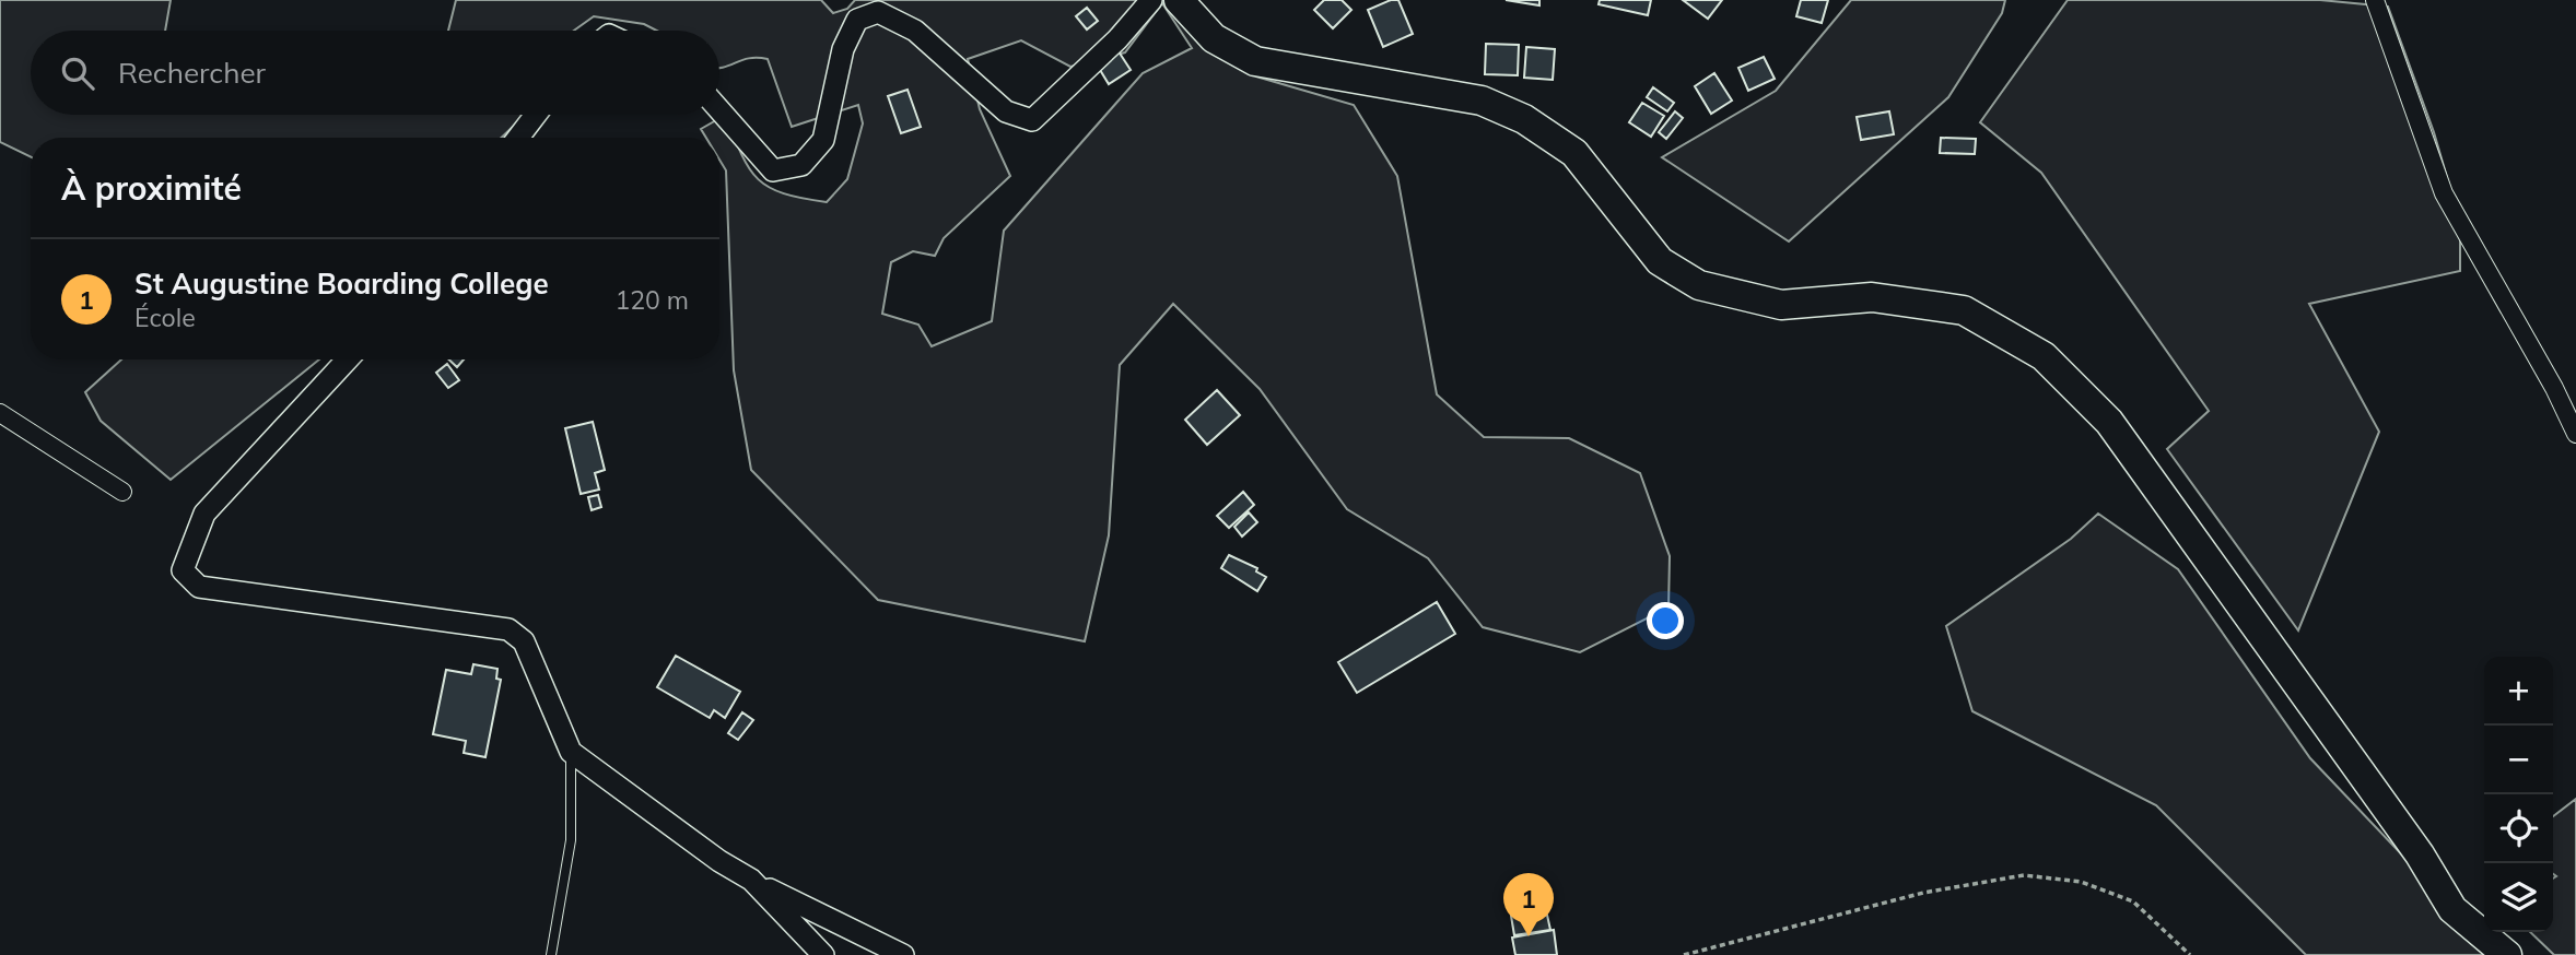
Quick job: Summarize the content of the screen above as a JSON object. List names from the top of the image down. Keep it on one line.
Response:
{"page":{"search":"Rechercher","heading":"À proximité","list":[{"mark":"1","name":"St Augustine Boarding College","note":"École","value":"120 m"}],"map_buttons":["+","−"],"pins":"1"}}
